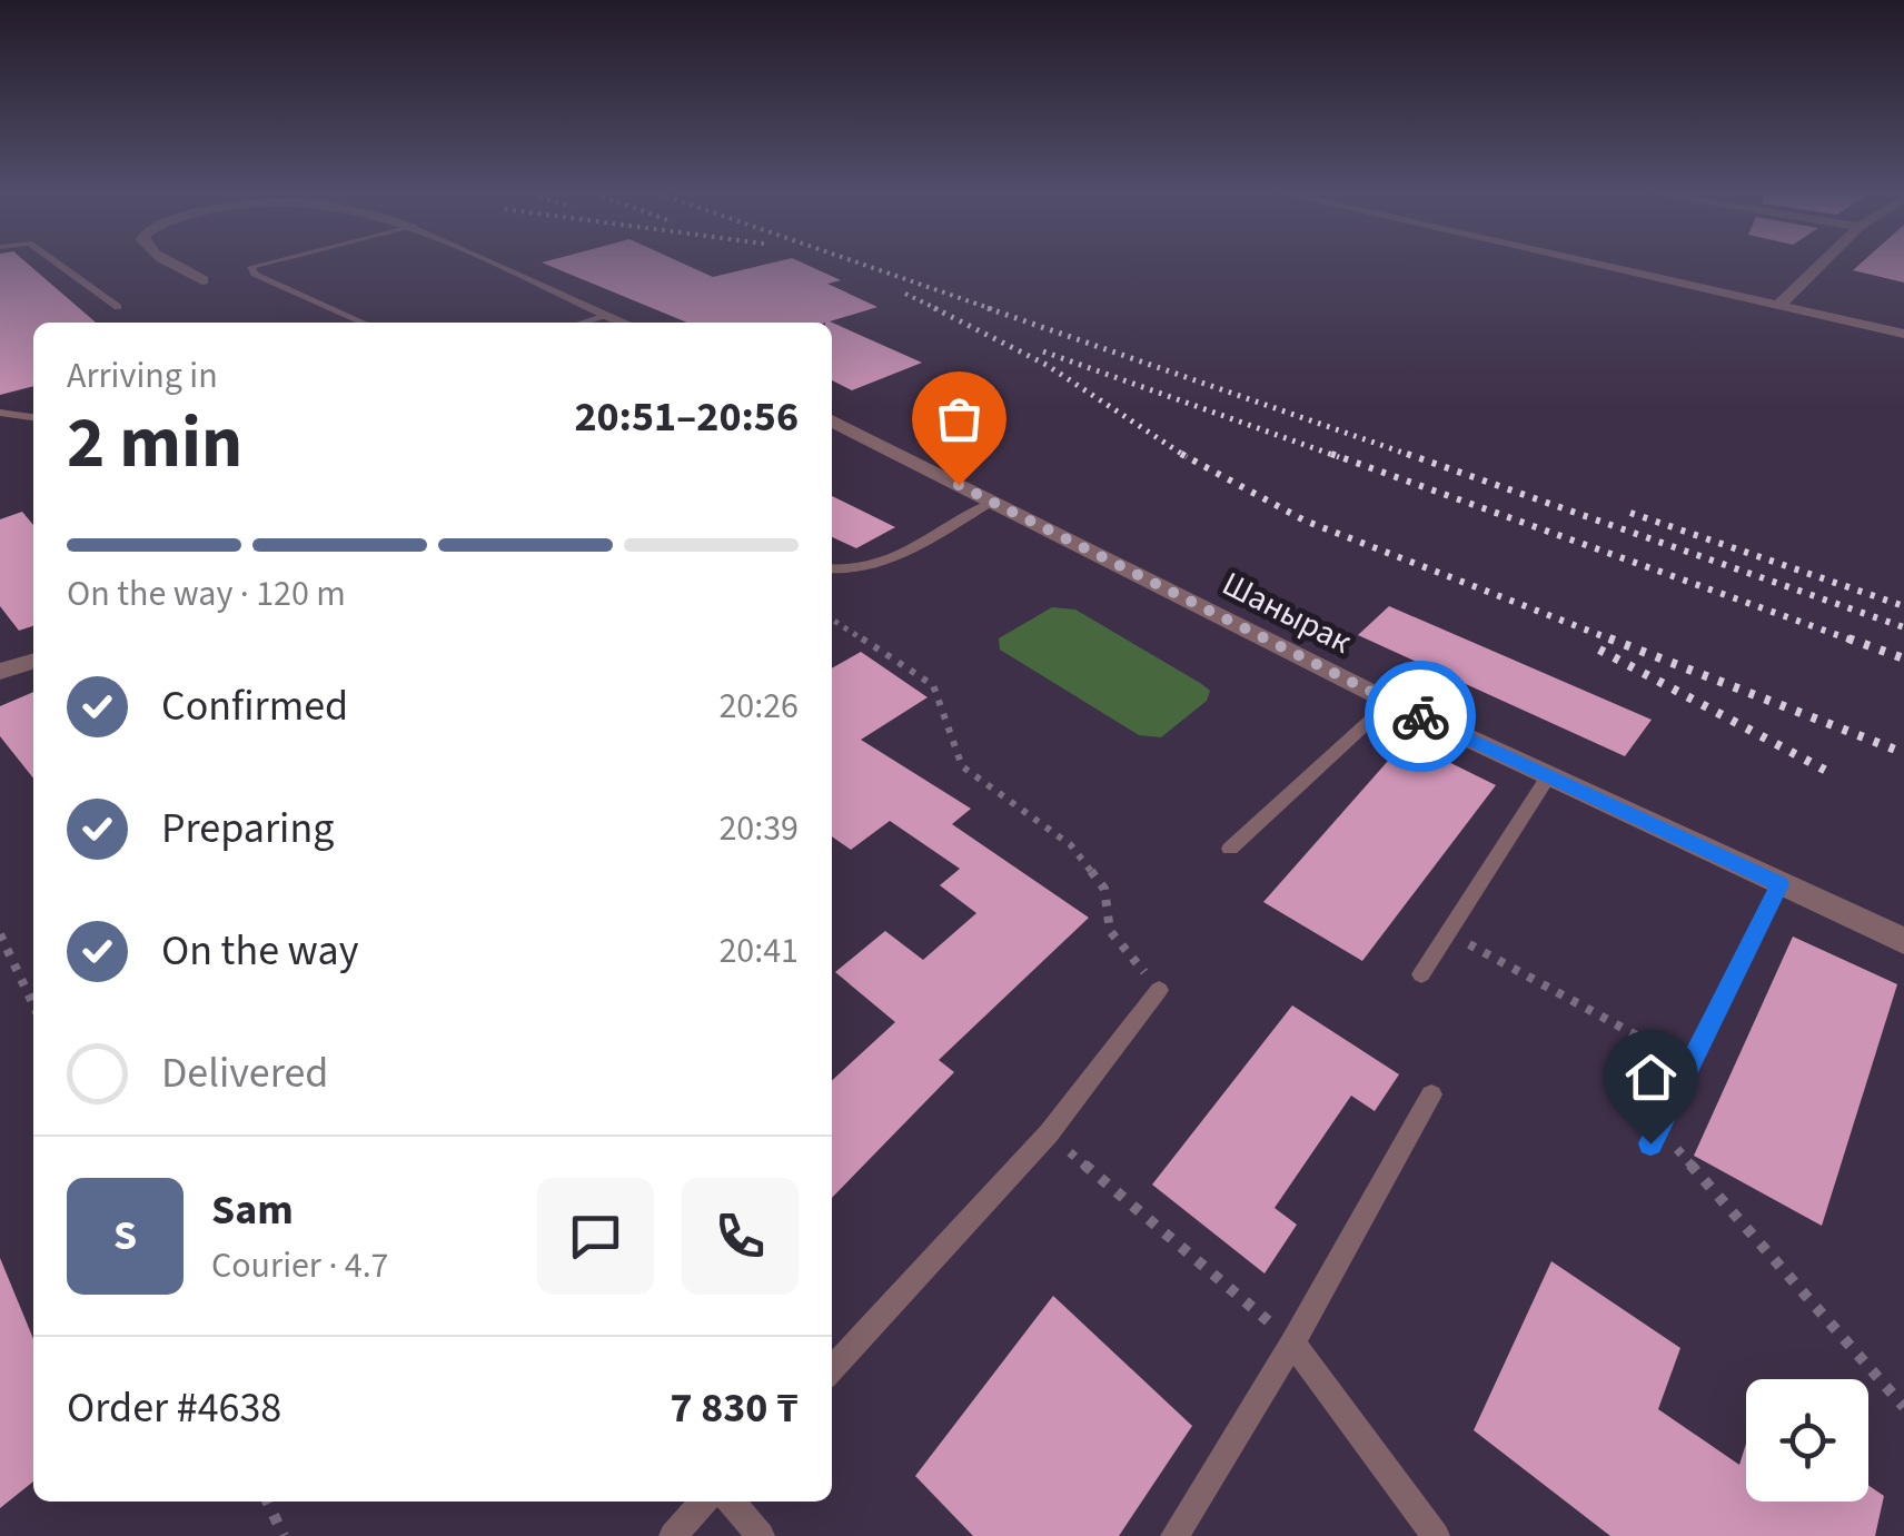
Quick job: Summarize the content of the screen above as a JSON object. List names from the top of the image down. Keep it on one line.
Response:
{"streets":{"street":["Шанырак"]},"page":{"heading":["2 min","Arriving in","20:51–20:56"],"panel":["Sam","Courier · 4.7","Order #4638","7 830 ₸"],"bar":"On the way · 120 m","list":[["Confirmed","20:26"],["Preparing","20:39"],["On the way","20:41"],"Delivered"],"round":"S"}}
